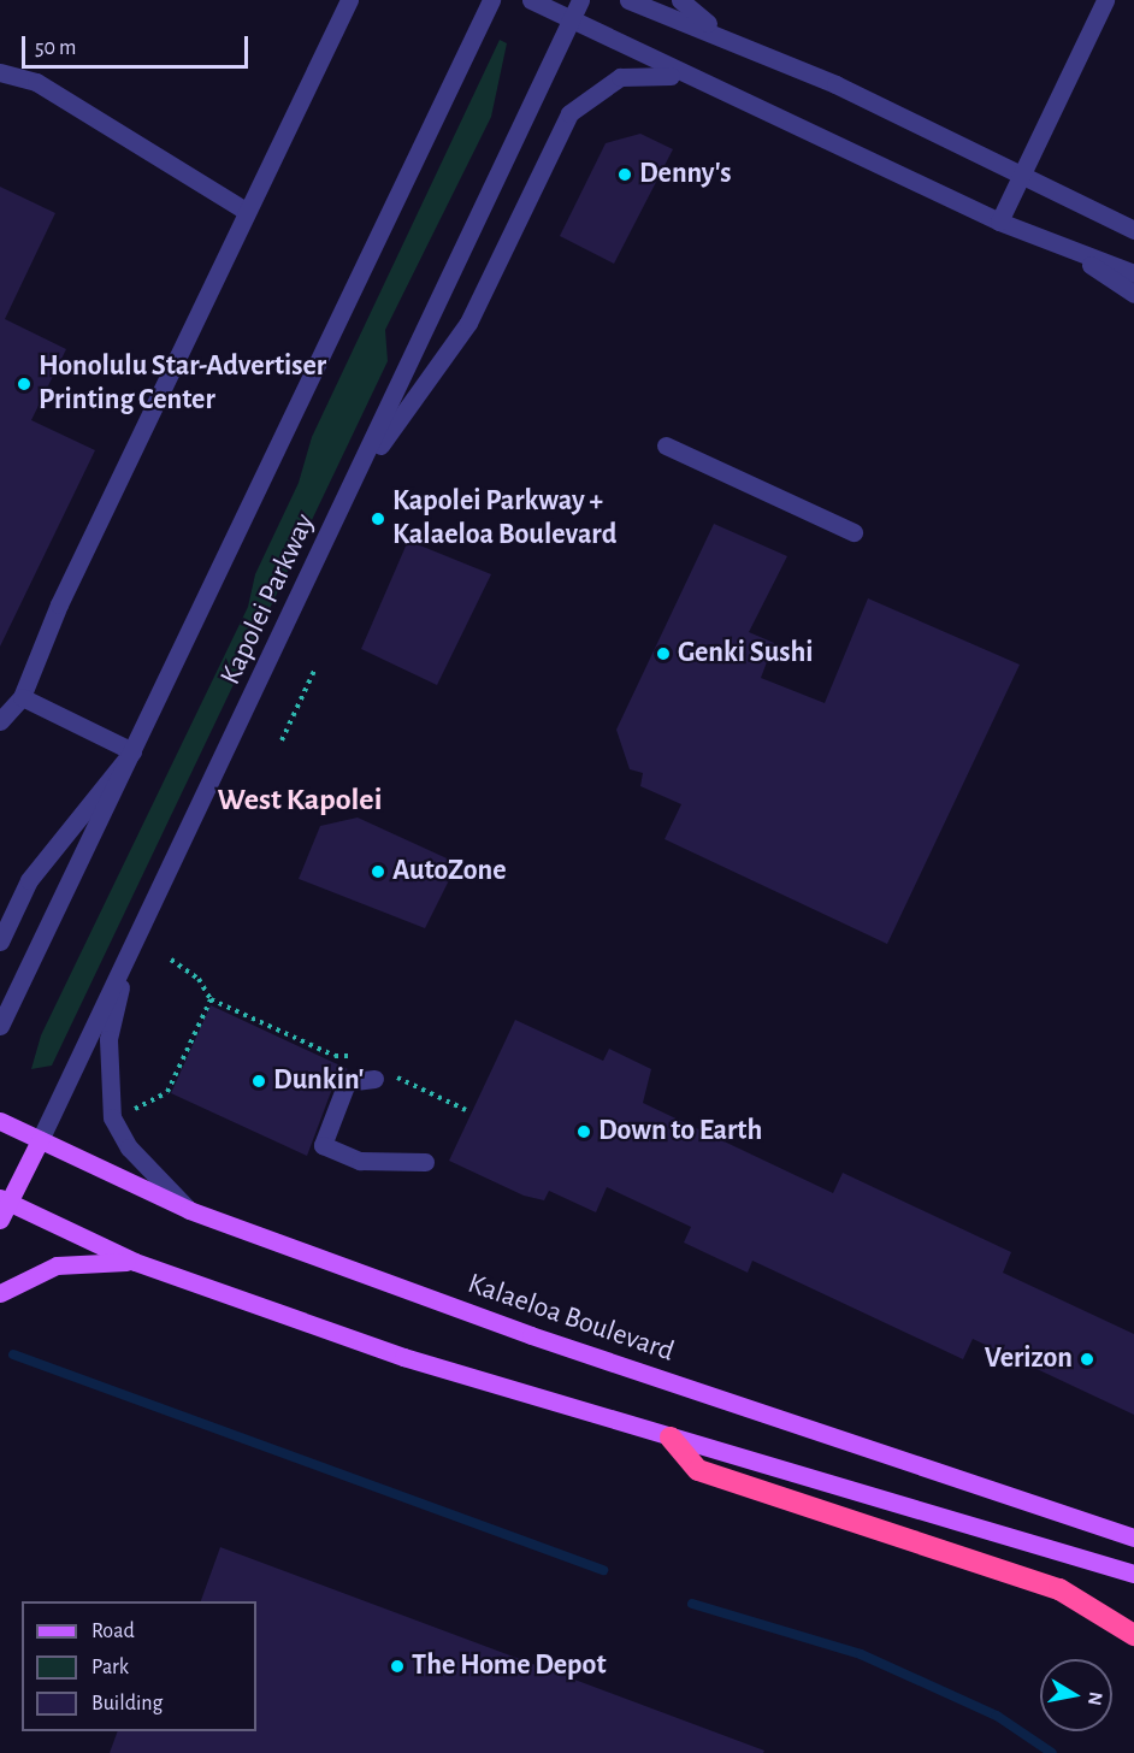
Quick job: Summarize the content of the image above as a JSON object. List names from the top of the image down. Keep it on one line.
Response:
{"streets":{"main road":["Kapolei Parkway","Kalaeloa Boulevard"]},"crossings":[["Kapolei Parkway","Kalaeloa Boulevard"]],"districts":["West Kapolei"],"places":["Denny's","Honolulu Star-Advertiser Printing Center","Kapolei Parkway + Kalaeloa Boulevard","Genki Sushi","AutoZone","Dunkin'","Down to Earth","Verizon","The Home Depot"],"legend":["Road","Park","Building"],"scale_bar":"50 m","north":"right"}
